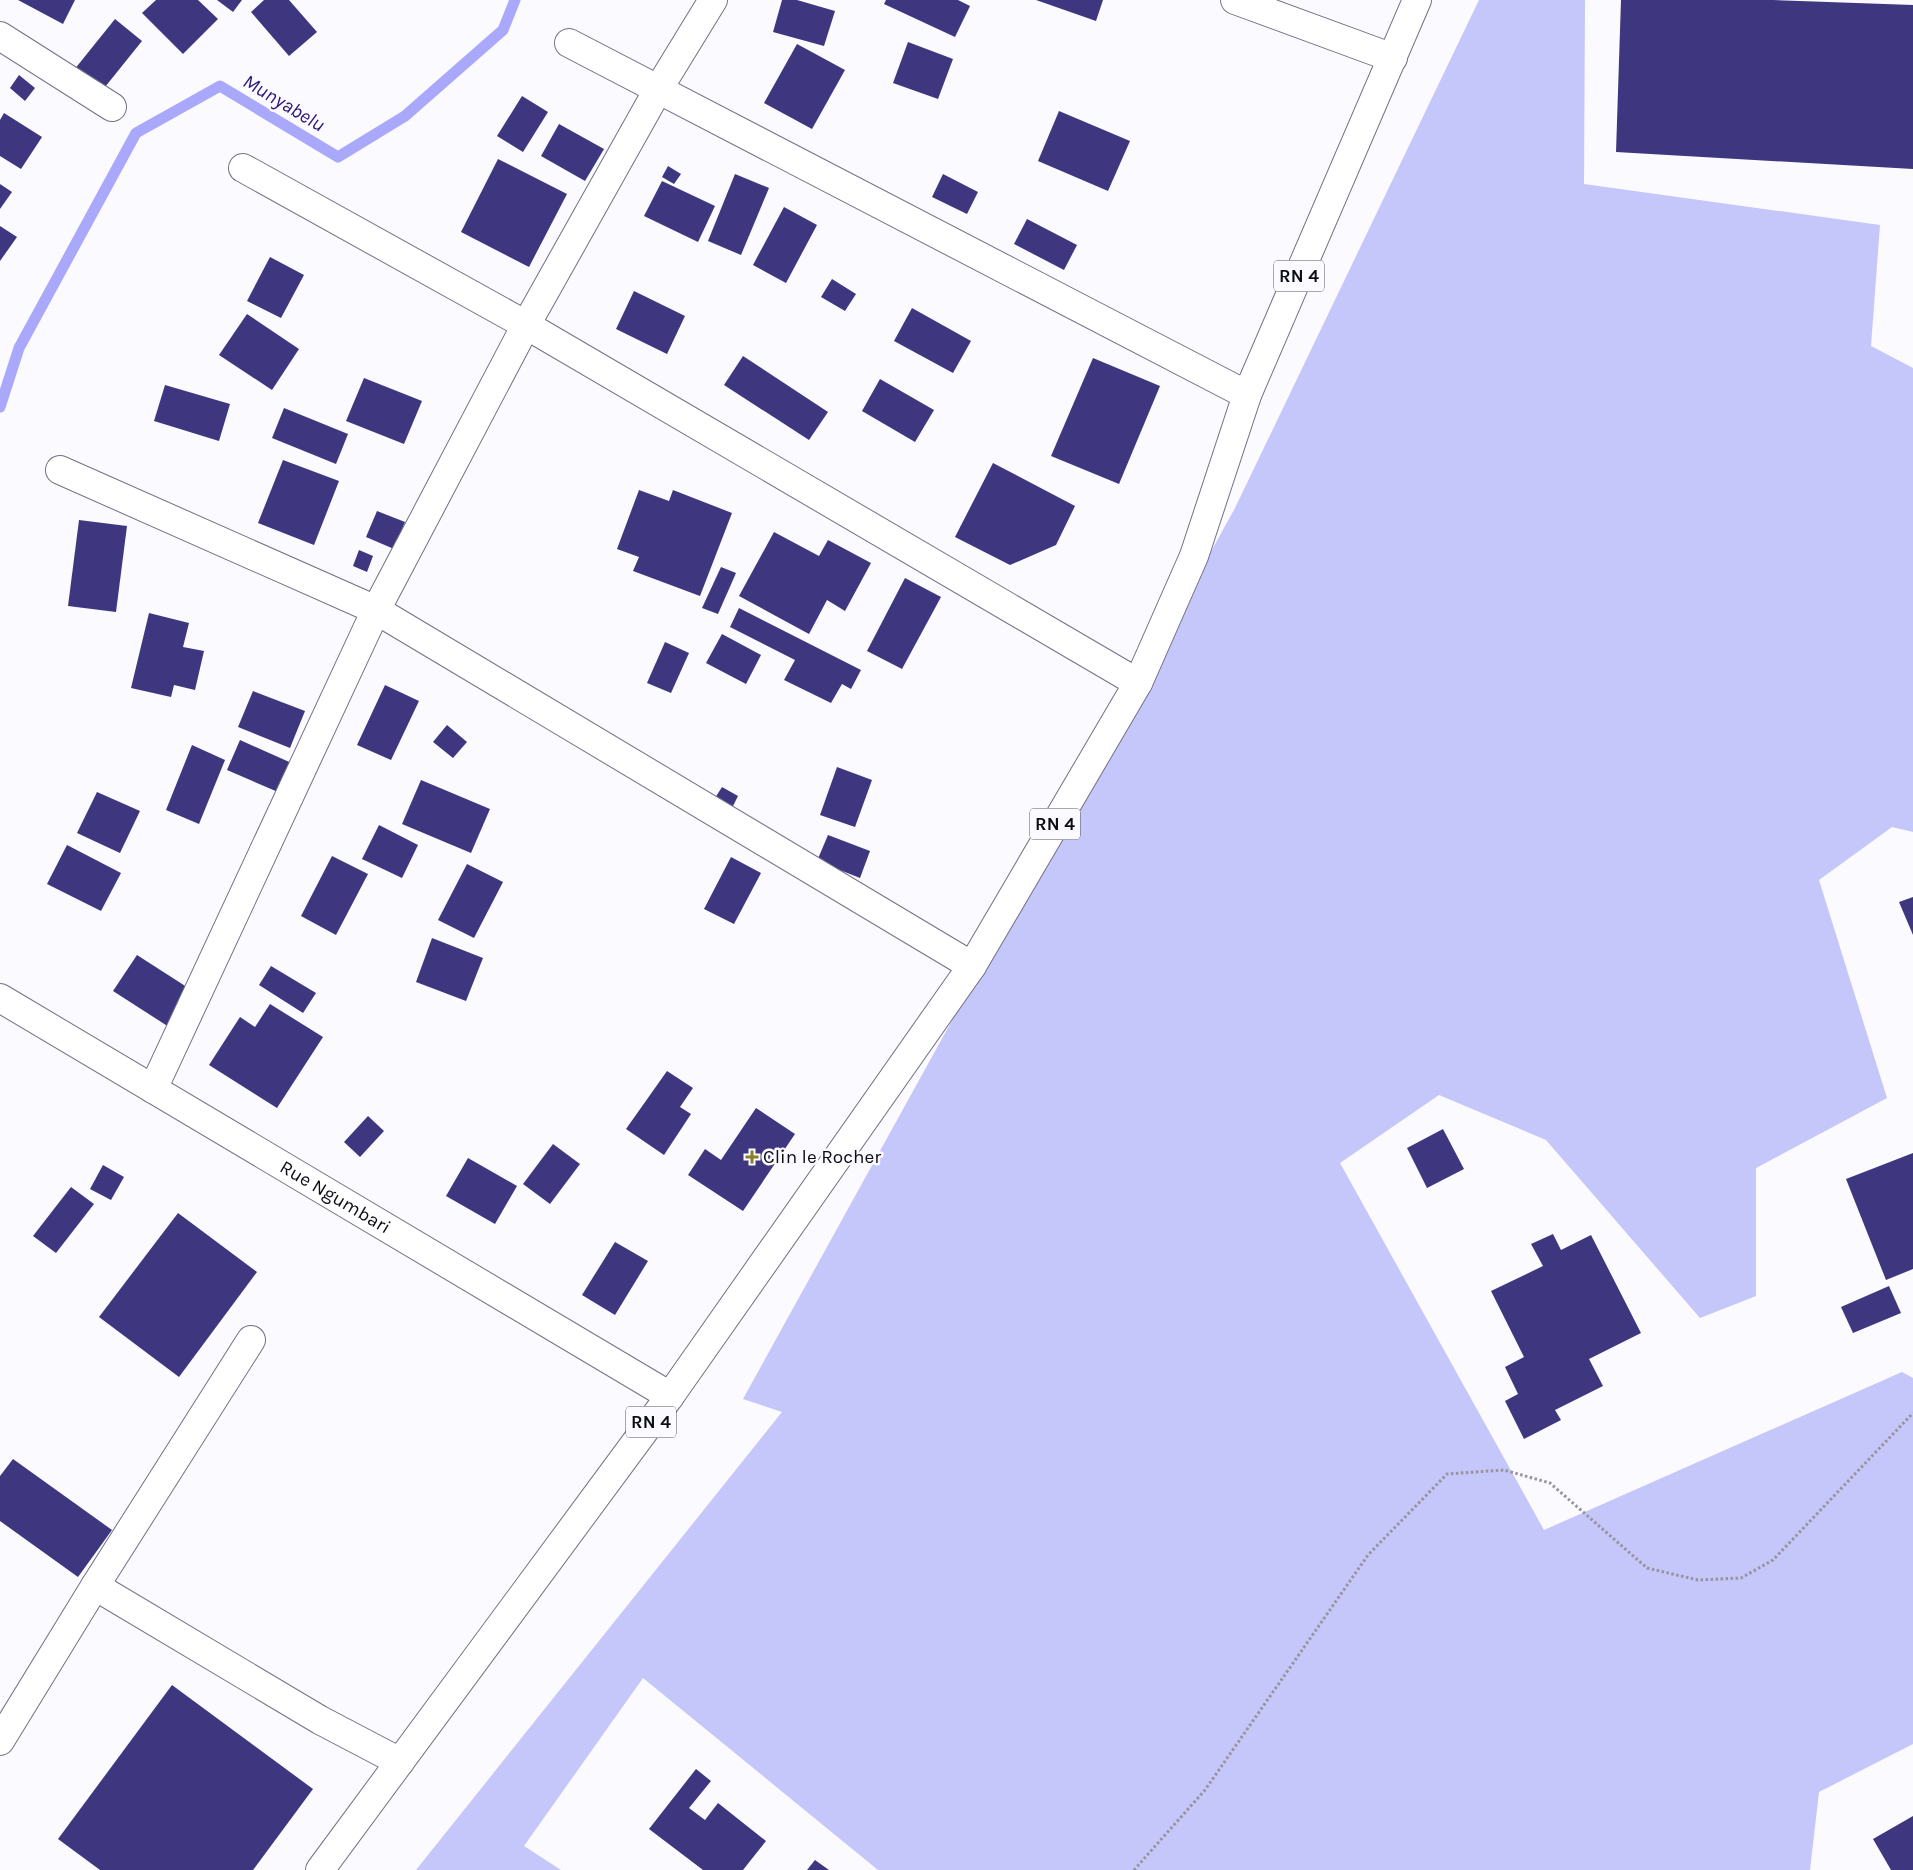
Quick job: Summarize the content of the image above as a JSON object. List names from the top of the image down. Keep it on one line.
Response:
{"streets":{"main road":["RN 4","Rue Ngumbari"]},"crossings":[["RN 4","Rue Ngumbari"]],"water":["Munyabelu"],"places":{"health":["Clin le Rocher"]}}
